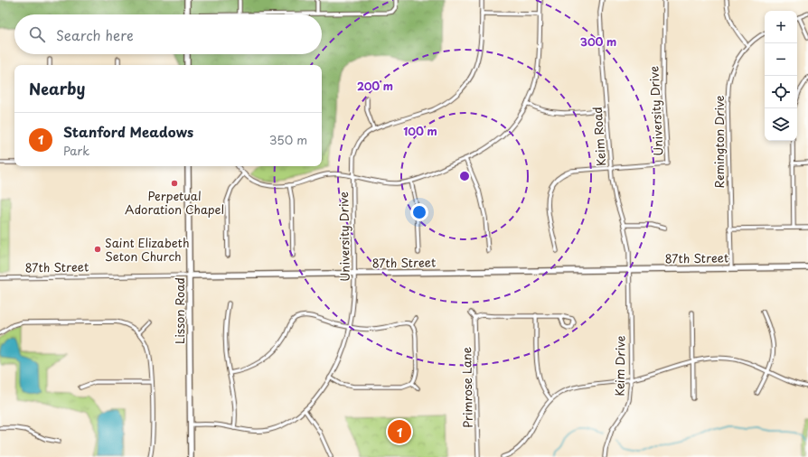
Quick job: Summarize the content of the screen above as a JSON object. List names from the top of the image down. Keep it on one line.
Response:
{"streets":{"street":["University Drive","Keim Road","Remington Drive","87th Street","Lisson Road","Keim Drive","Primrose Lane"]},"crossings":[["University Drive","Keim Road"],["University Drive","87th Street"],["University Drive","Lisson Road"],["Keim Road","87th Street"],["Keim Road","Keim Drive"],["Remington Drive","87th Street"],["87th Street","Lisson Road"],["87th Street","Keim Drive"]],"places":["Perpetual Adoration Chapel","Saint Elizabeth Seton Church"],"page":{"map_buttons":["+","−"],"search":"Search here","heading":"Nearby","list":[{"mark":"1","name":"Stanford Meadows","note":"Park","value":"350 m"}],"pins":"1"},"rings":["300 m","200 m","100 m"]}
